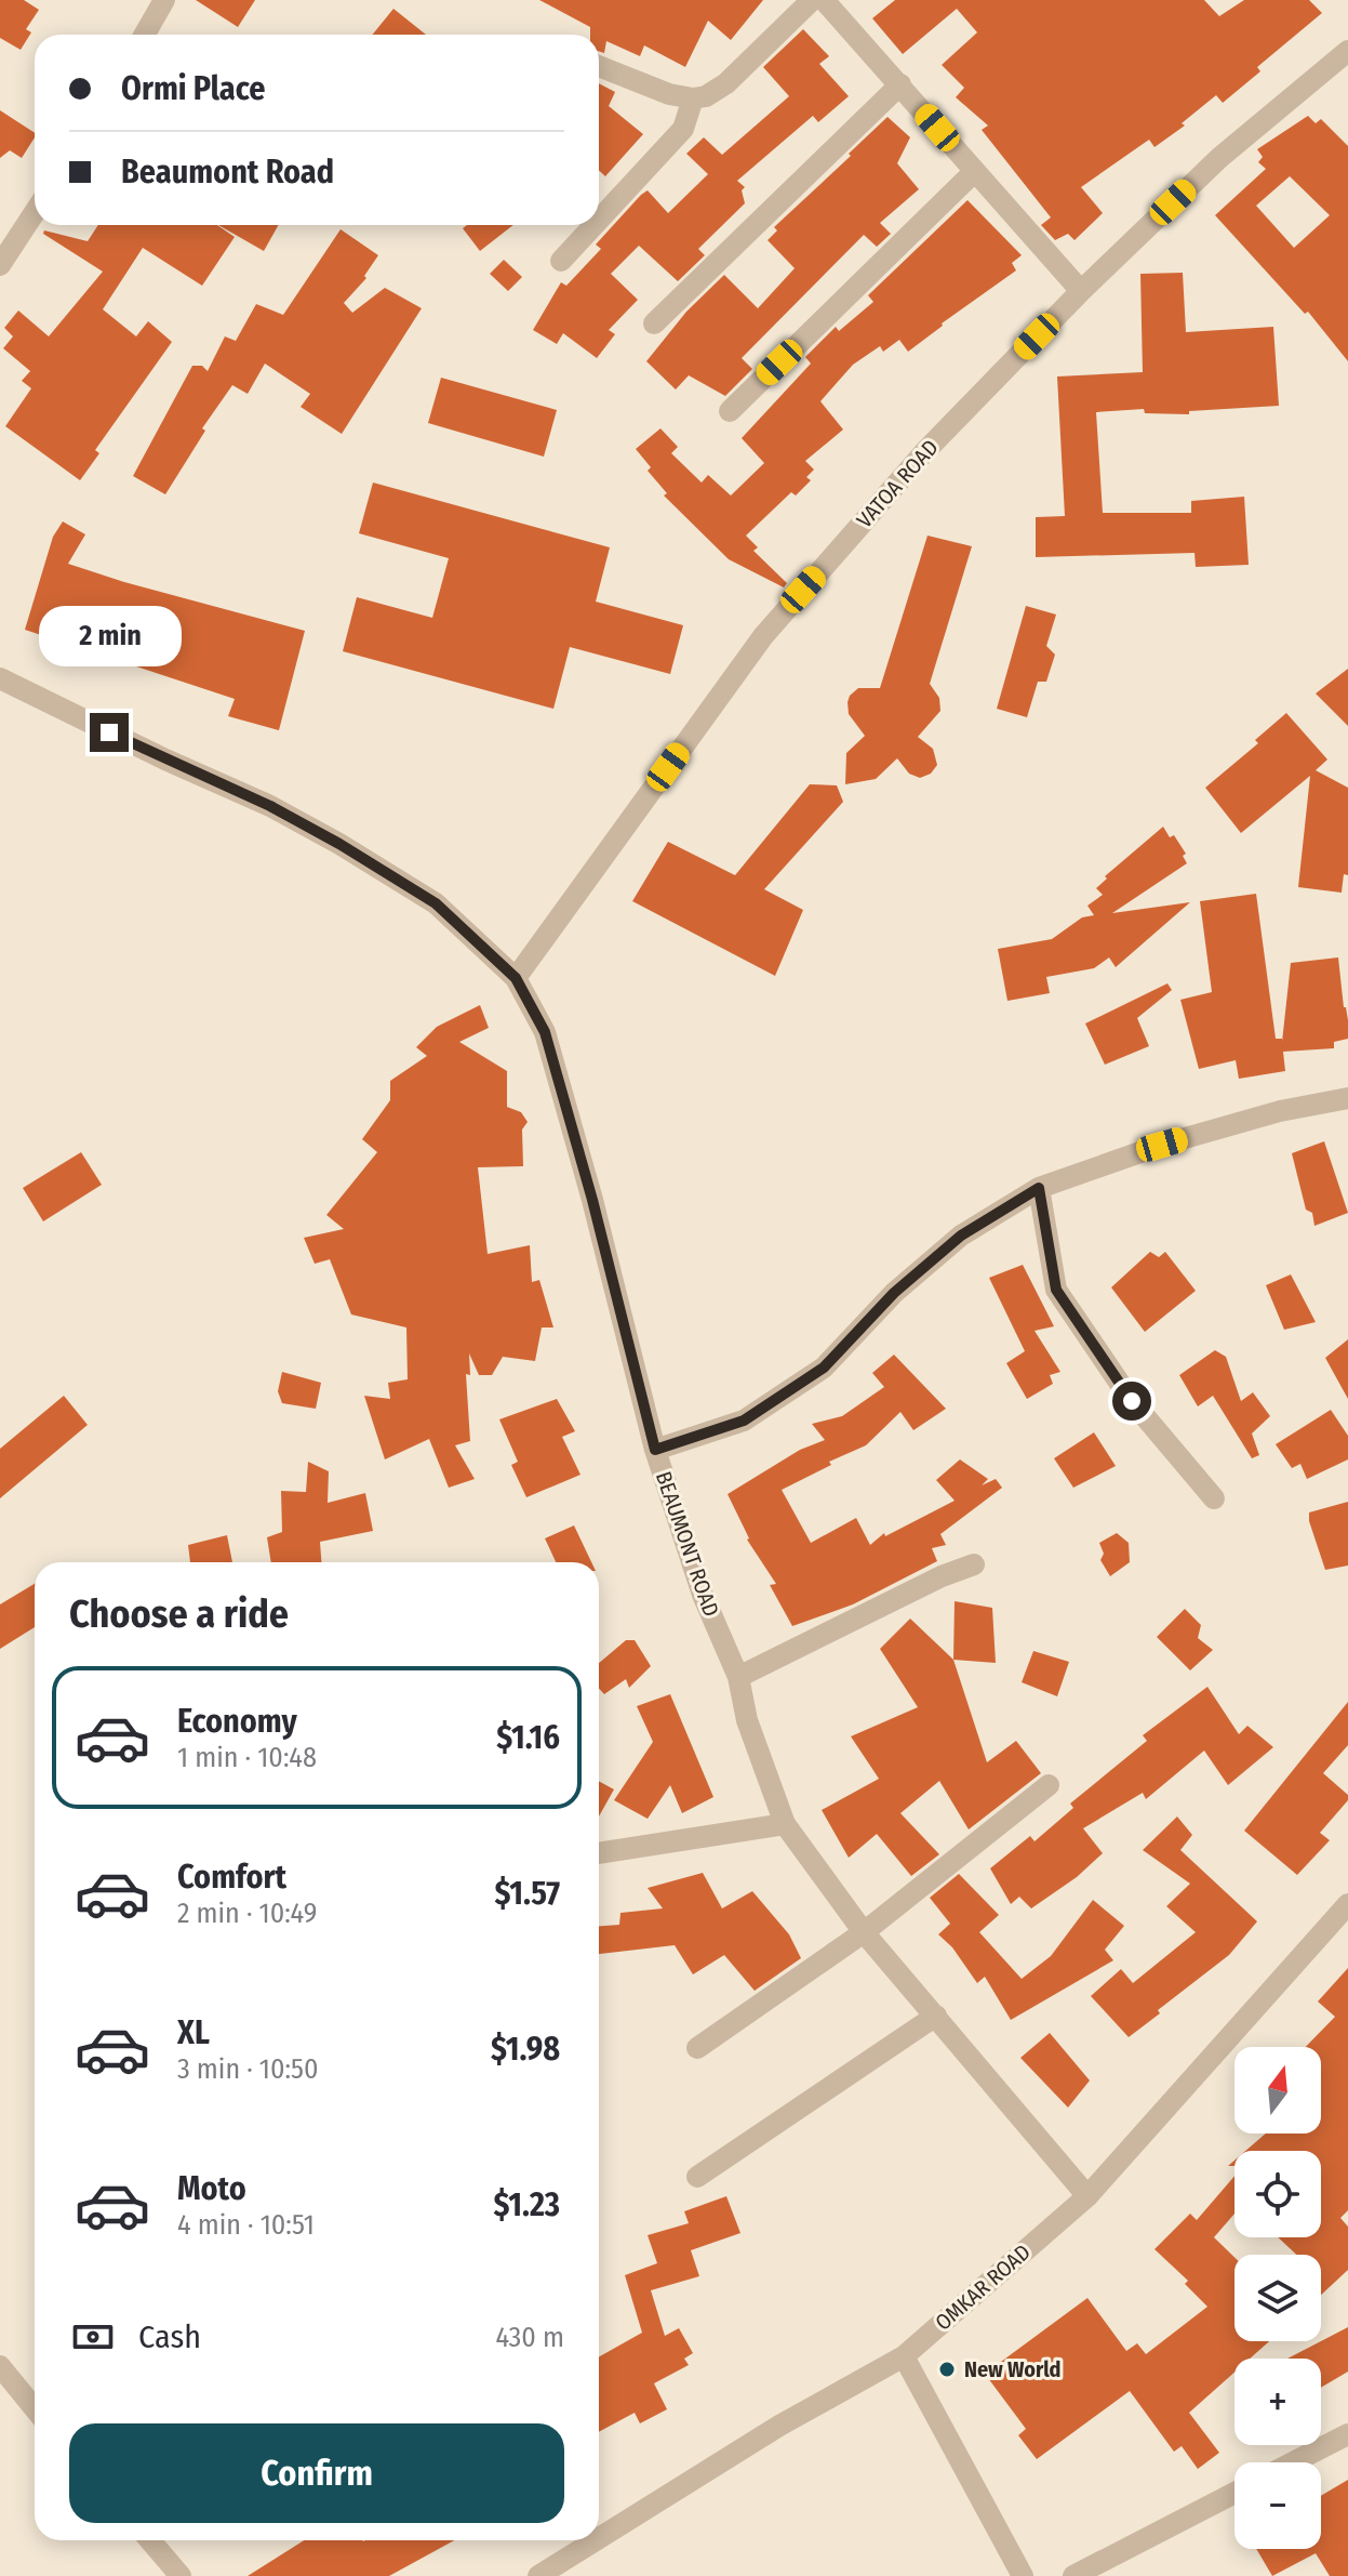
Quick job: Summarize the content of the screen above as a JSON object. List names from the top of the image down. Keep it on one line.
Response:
{"streets":{"street":["VATOA ROAD","BEAUMONT ROAD","OMKAR ROAD"]},"crossings":[["VATOA ROAD","BEAUMONT ROAD"],["BEAUMONT ROAD","OMKAR ROAD"]],"places":["New World"],"north":"top","page":{"banner":["Ormi Place","Beaumont Road"],"bubble":"2 min","heading":"Choose a ride","list":[{"name":"Economy","note":"1 min · 10:48","value":"$1.16"},{"name":"Comfort","note":"2 min · 10:49","value":"$1.57"},{"name":"XL","note":"3 min · 10:50","value":"$1.98"},{"name":"Moto","note":"4 min · 10:51","value":"$1.23"}],"map_buttons":["+","−"],"pay":["Cash","430 m"],"buttons":"Confirm"}}
